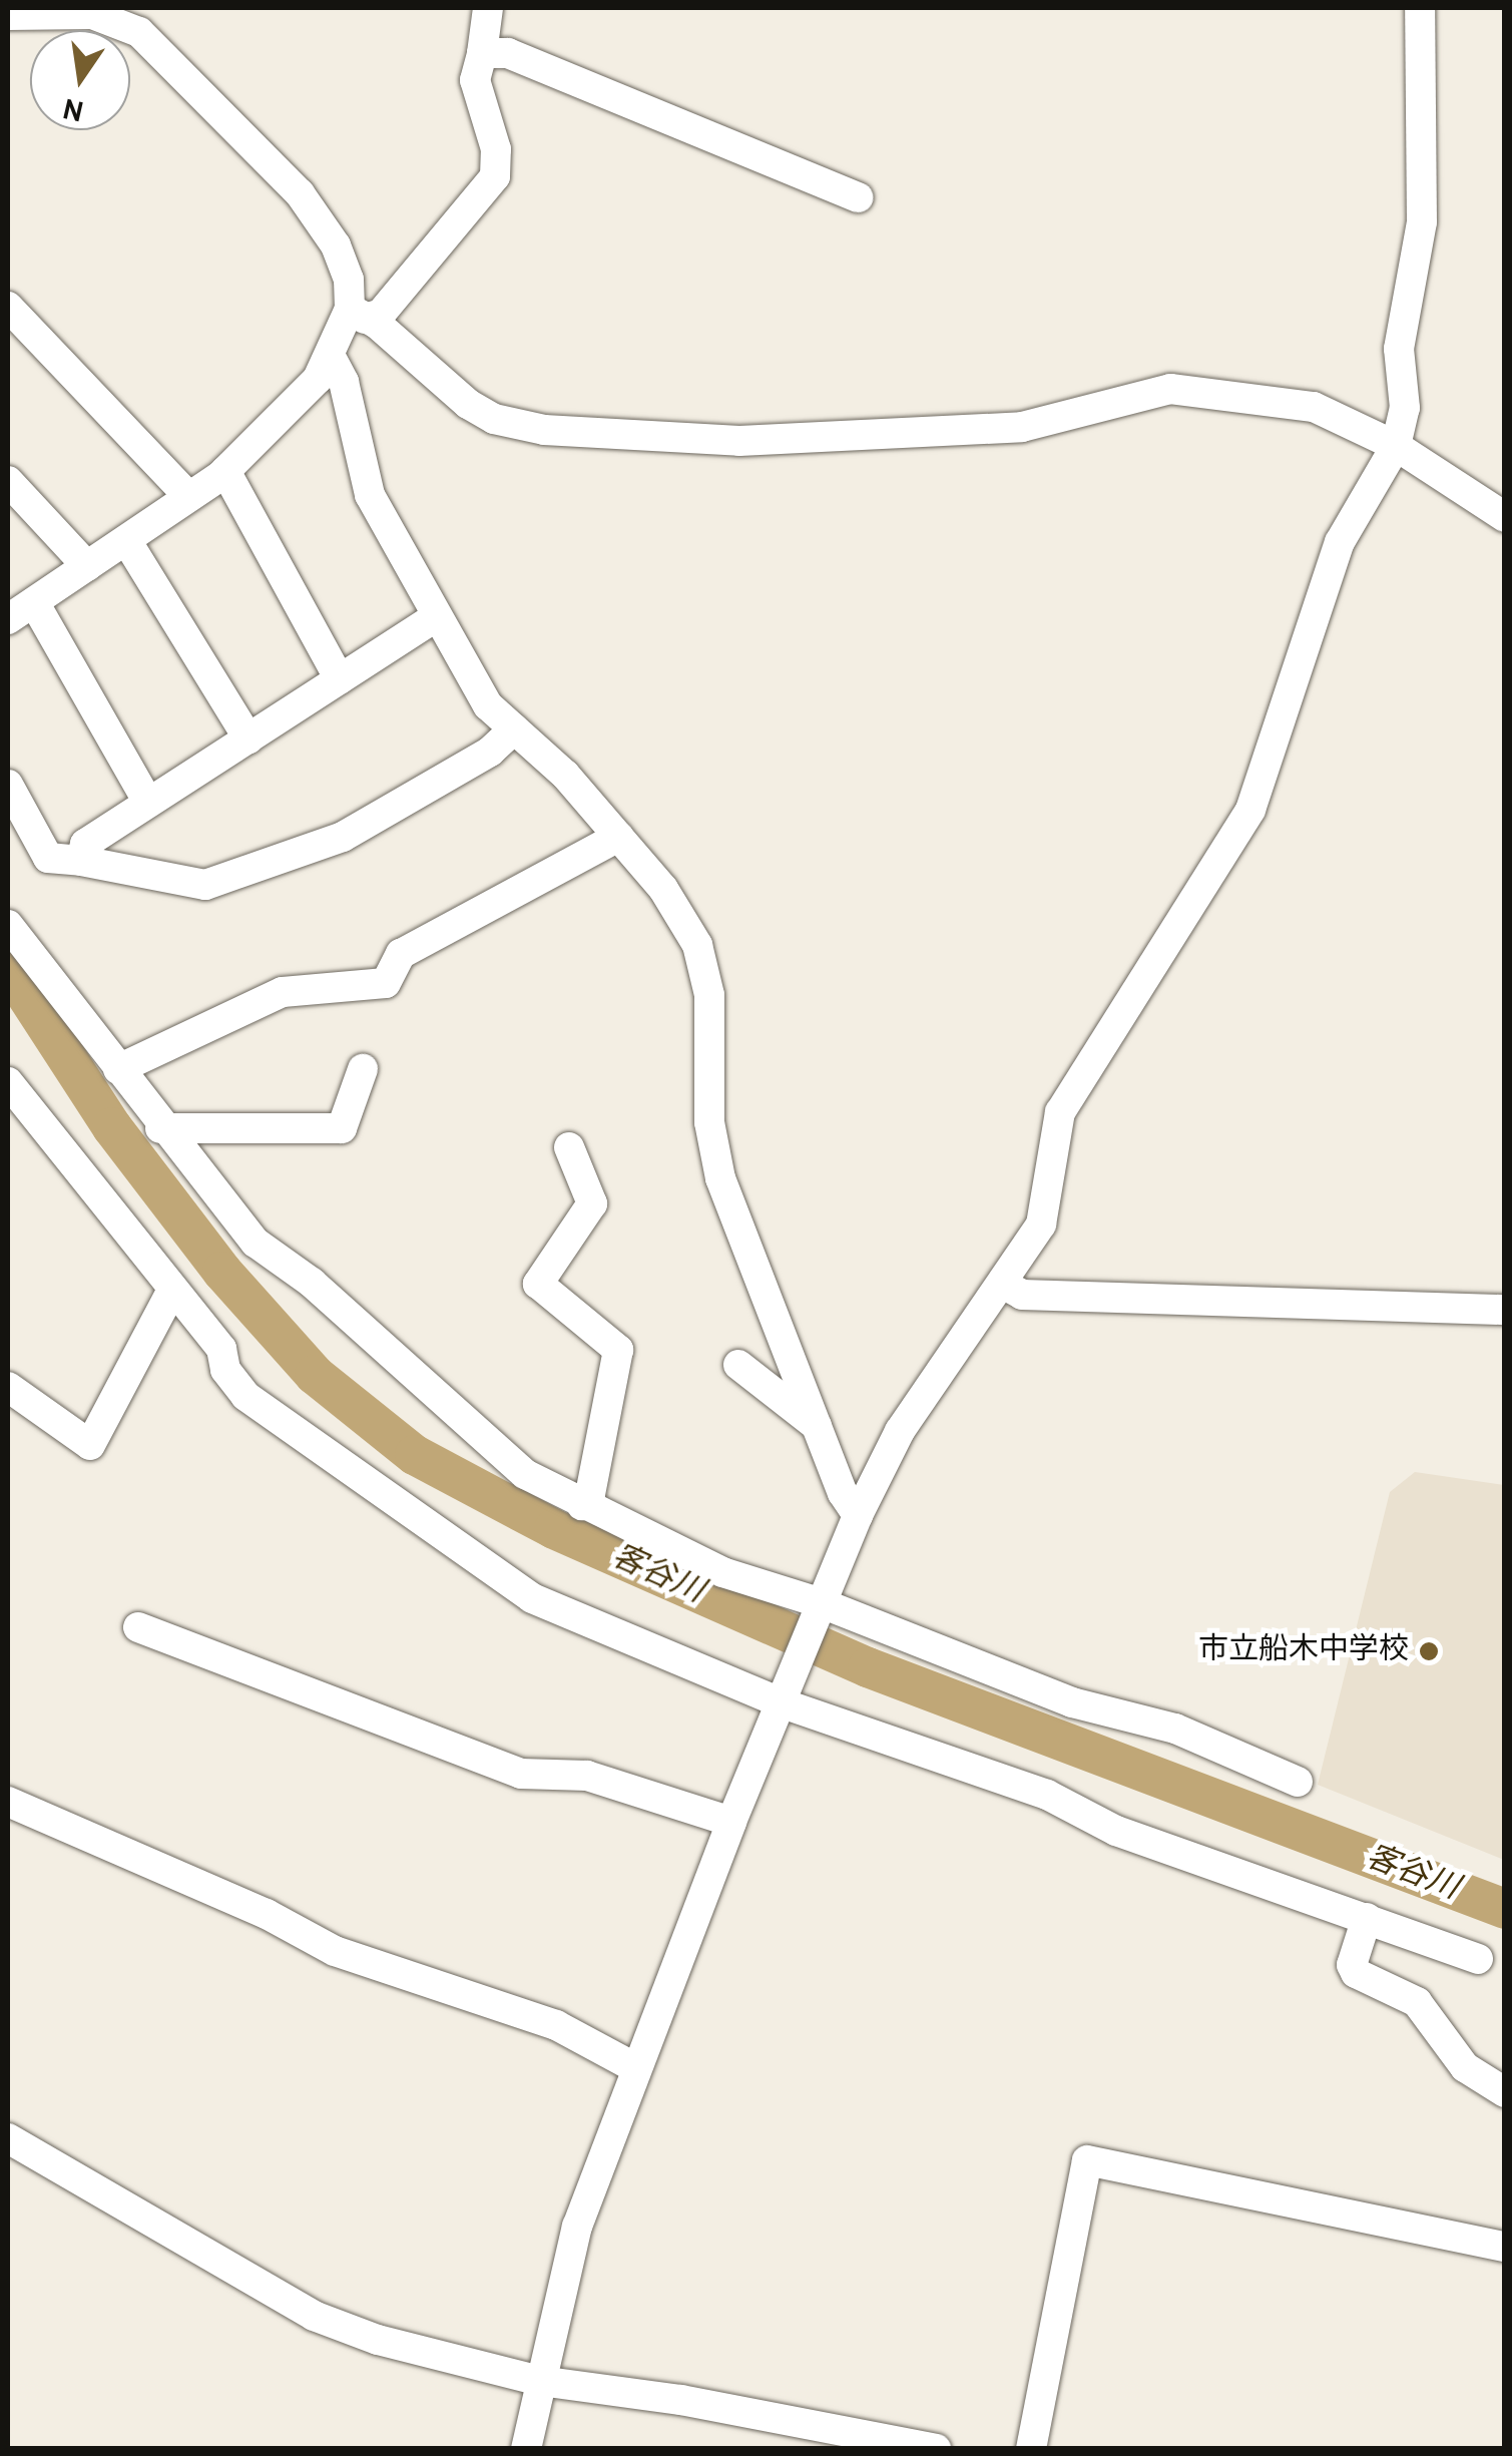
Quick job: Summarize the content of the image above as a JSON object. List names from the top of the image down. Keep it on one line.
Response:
{"water":["客谷川"],"places":["市立船木中学校"],"north":"bottom"}
